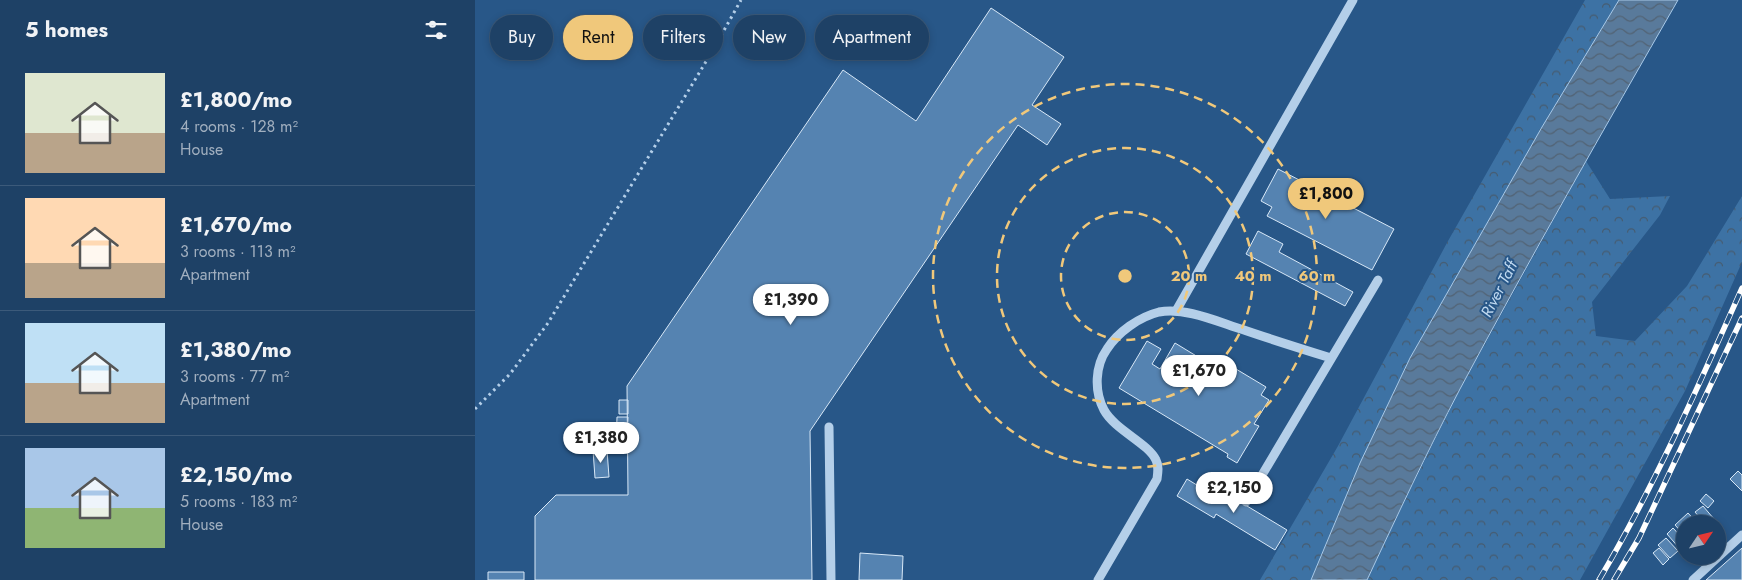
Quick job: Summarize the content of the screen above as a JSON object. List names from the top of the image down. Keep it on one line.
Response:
{"water":["River Taff"],"north":"top right","page":{"heading":"5 homes","chip":["Buy","Rent","Filters","New","Apartment"],"list":[{"name":"£1,800/mo","note":"4 rooms · 128 m² · House"},{"name":"£1,670/mo","note":"3 rooms · 113 m² · Apartment"},{"name":"£1,380/mo","note":"3 rooms · 77 m² · Apartment"},{"name":"£2,150/mo","note":"5 rooms · 183 m² · House"}],"price":["£1,800","£1,390","£1,670","£1,380","£2,150"]},"rings":["20 m","40 m","60 m"]}
